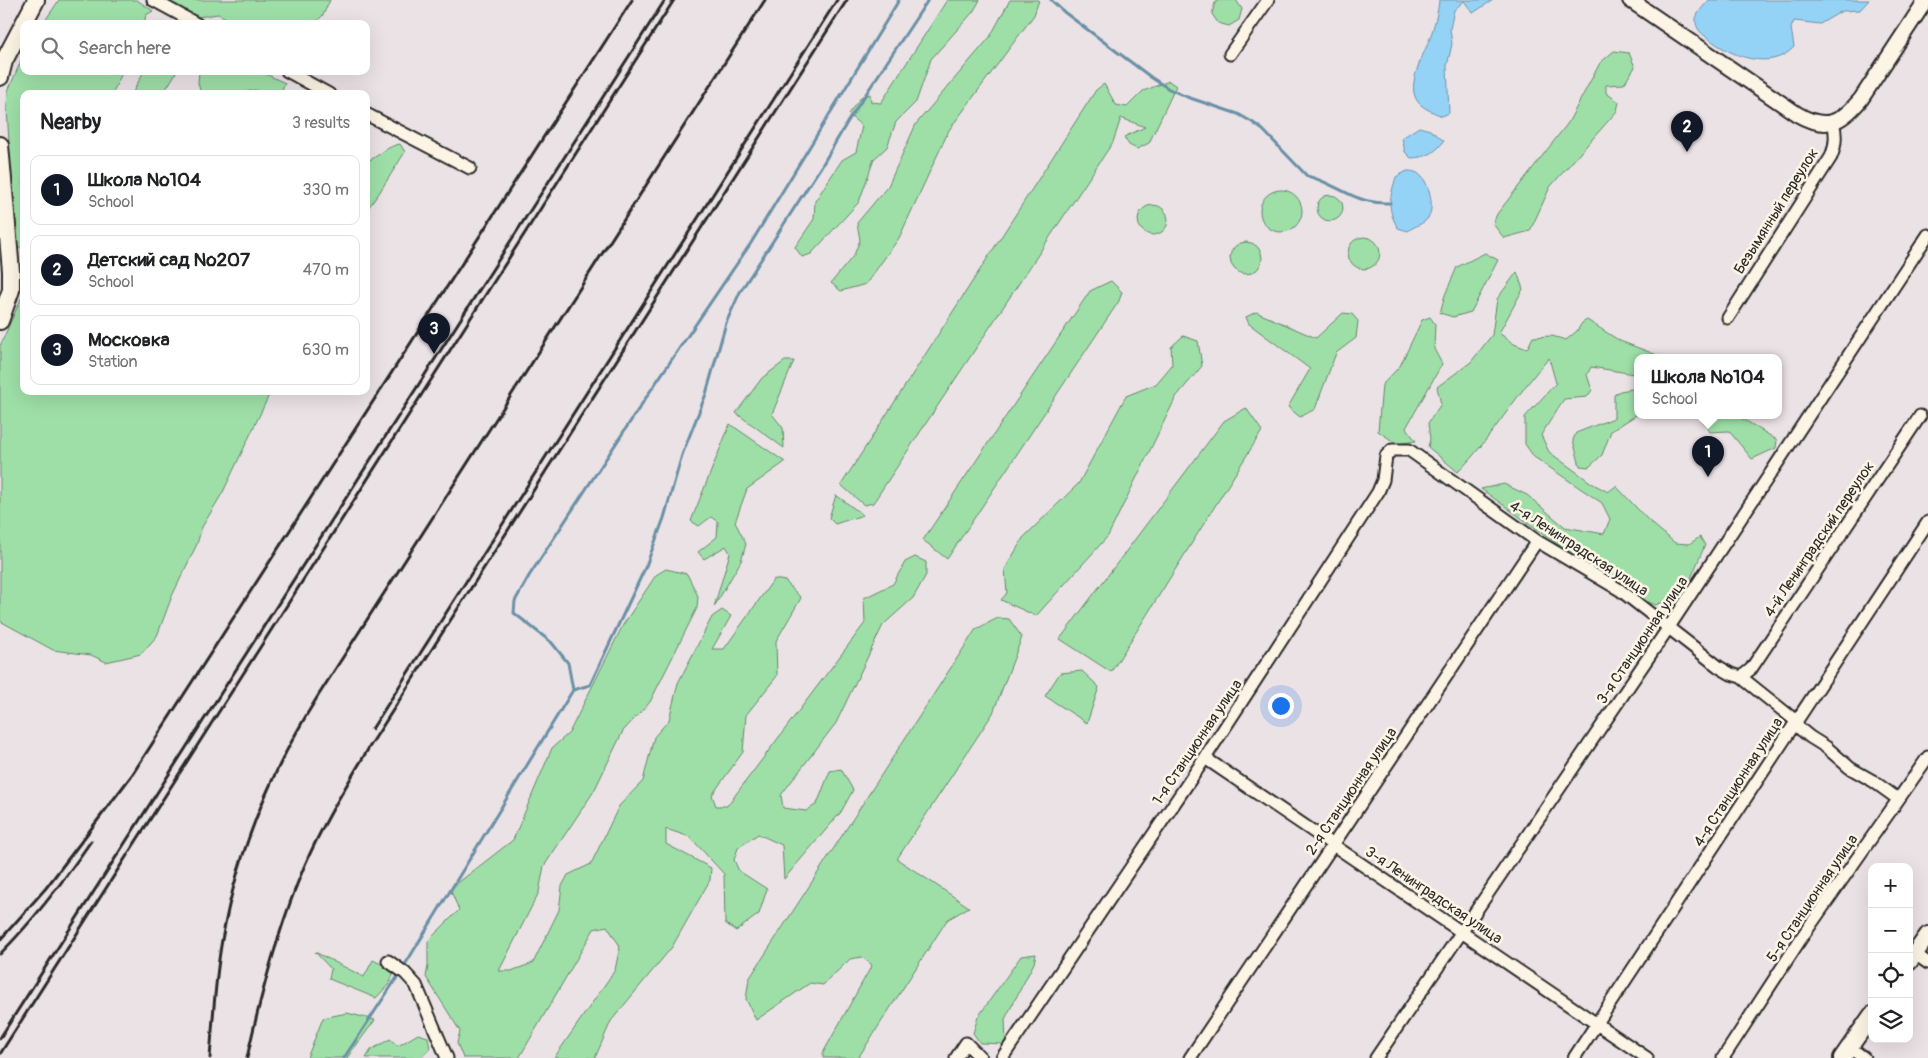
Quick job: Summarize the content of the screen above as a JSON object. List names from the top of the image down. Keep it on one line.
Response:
{"streets":{"street":["Безымянный переулок","4-й Ленинградский переулок","4-я Ленинградская улица","3-я Станционная улица","1-я Станционная улица","4-я Станционная улица","2-я Станционная улица","3-я Ленинградская улица","5-я Станционная улица"]},"crossings":[["4-й Ленинградский переулок","4-я Ленинградская улица"],["4-я Ленинградская улица","3-я Станционная улица"],["4-я Ленинградская улица","1-я Станционная улица"],["4-я Ленинградская улица","4-я Станционная улица"],["4-я Ленинградская улица","2-я Станционная улица"],["4-я Ленинградская улица","5-я Станционная улица"],["3-я Станционная улица","3-я Ленинградская улица"],["1-я Станционная улица","3-я Ленинградская улица"],["4-я Станционная улица","3-я Ленинградская улица"],["2-я Станционная улица","3-я Ленинградская улица"]],"page":{"search":"Search here","heading":["Nearby","3 results"],"pins":["2","3","1"],"list":[{"mark":"1","name":"Школа №104","note":"School","value":"330 m"},{"mark":"2","name":"Детский сад №207","note":"School","value":"470 m"},{"mark":"3","name":"Московка","note":"Station","value":"630 m"}],"popup":["Школа №104","School"],"map_buttons":["+","−"]}}
